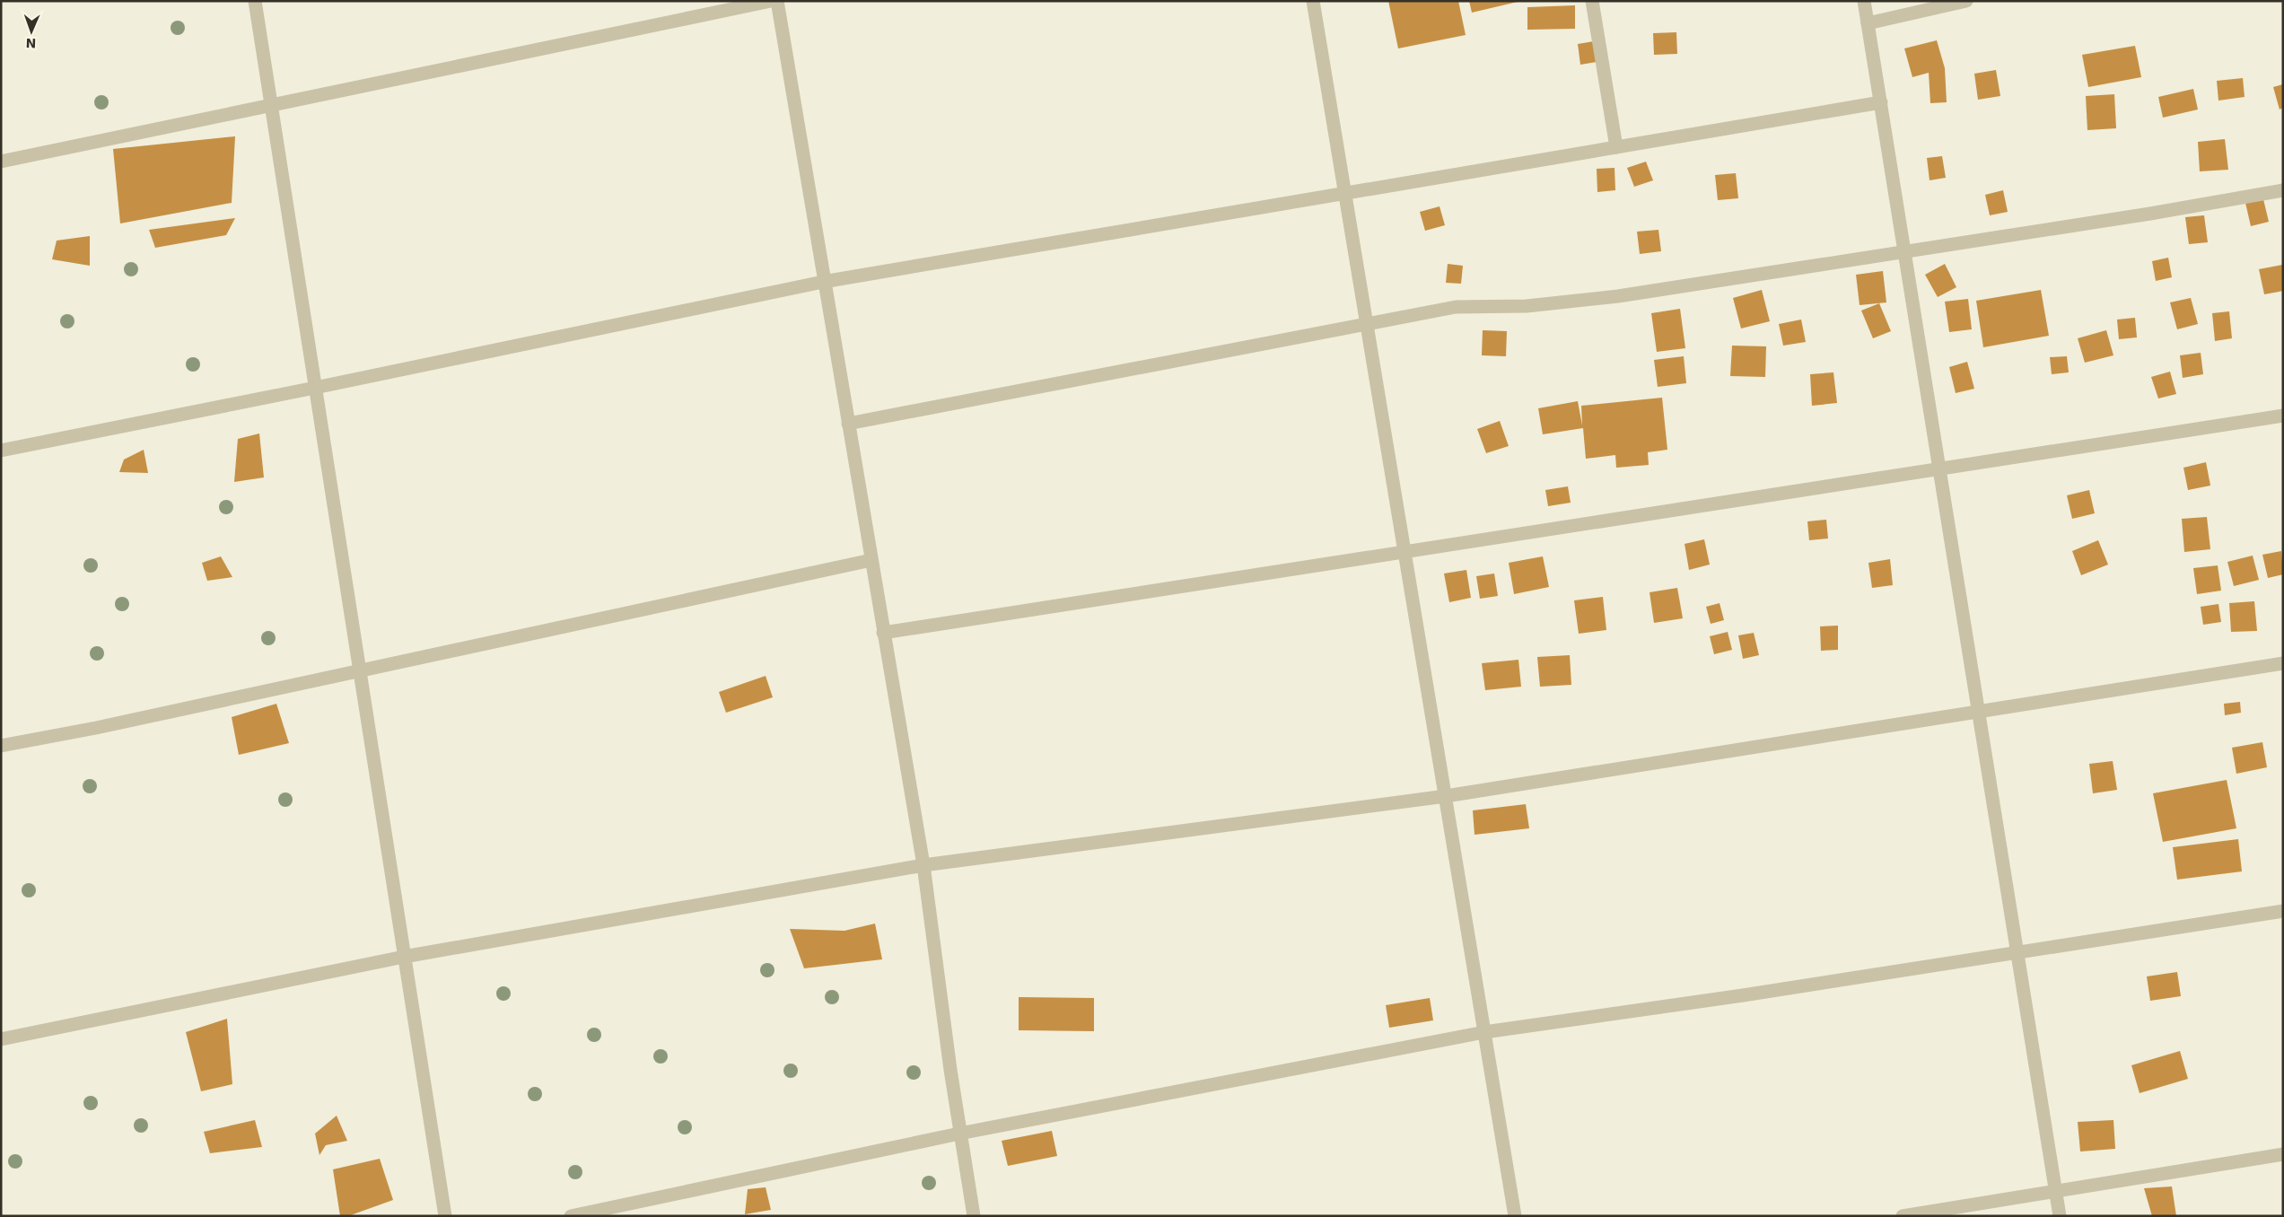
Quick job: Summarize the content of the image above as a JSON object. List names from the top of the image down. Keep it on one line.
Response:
{"north":"bottom"}
